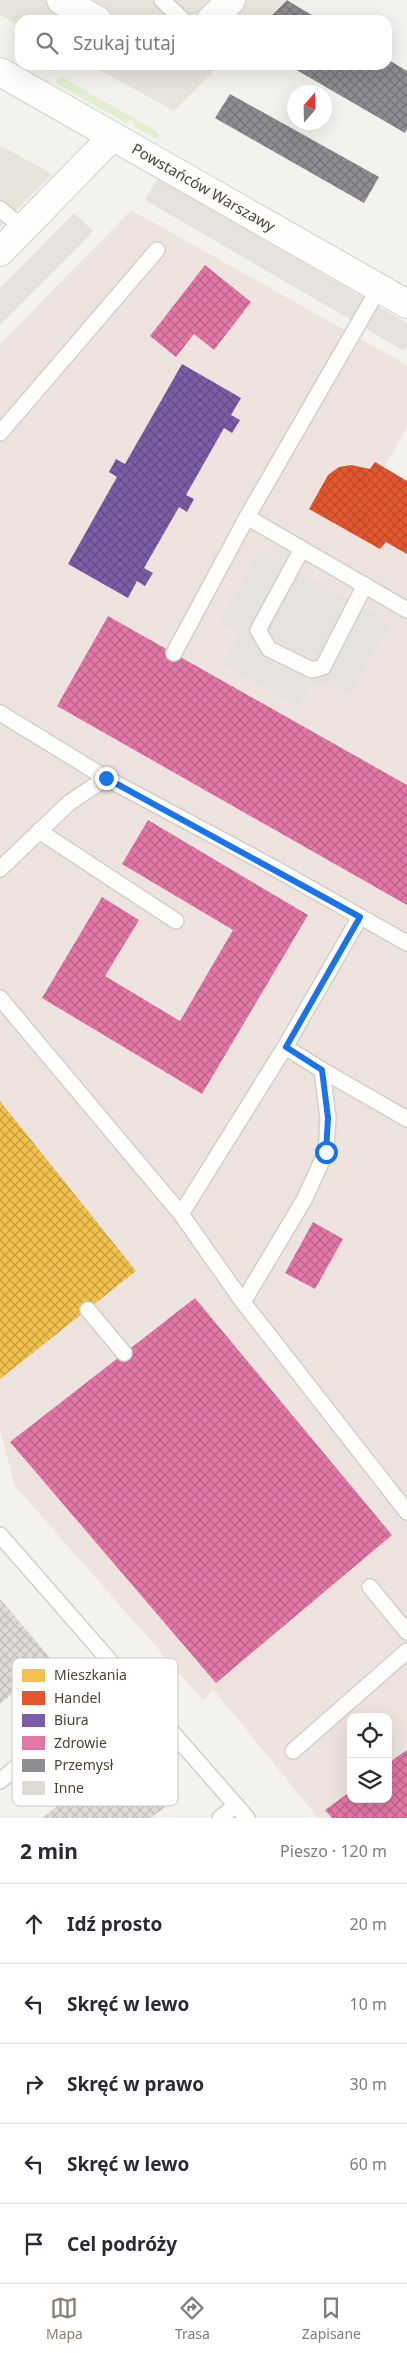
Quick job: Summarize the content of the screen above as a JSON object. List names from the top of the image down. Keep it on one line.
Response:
{"streets":{"street":["Powstańców Warszawy"]},"legend":["Mieszkania","Handel","Biura","Zdrowie","Przemysł","Inne"],"north":"top","page":{"search":"Szukaj tutaj","heading":["2 min","Pieszo · 120 m"],"list":[["Idź prosto","20 m"],["Skręć w lewo","10 m"],["Skręć w prawo","30 m"],["Skręć w lewo","60 m"],"Cel podróży"],"nav":["Mapa","Trasa","Zapisane"]}}
